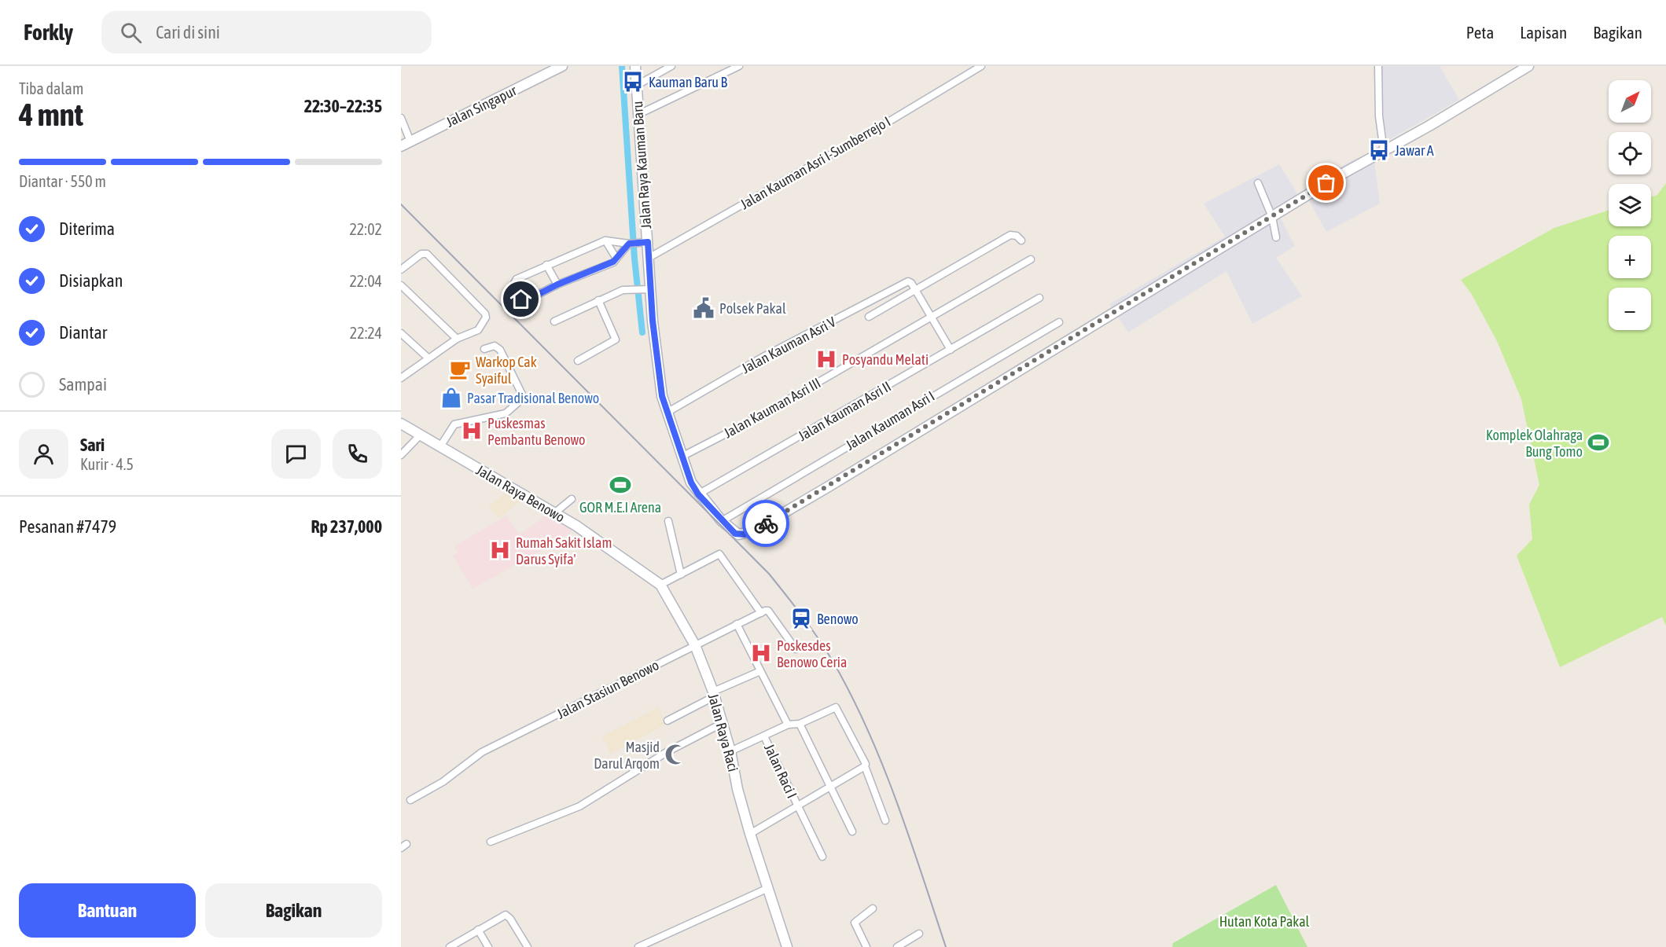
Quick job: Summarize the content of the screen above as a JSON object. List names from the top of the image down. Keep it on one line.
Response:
{"streets":{"street":["Jalan Singapur","Jalan Kauman Asri I-Sumberrejo I","Jalan Raya Kauman Baru","Jalan Kauman Asri V","Jalan Kauman Asri III","Jalan Kauman Asri II","Jalan Kauman Asri I","Jalan Raya Benowo","Jalan Stasiun Benowo","Jalan Raya Raci","Jalan Raci I"]},"crossings":[["Jalan Kauman Asri I-Sumberrejo I","Jalan Raya Kauman Baru"],["Jalan Raya Kauman Baru","Jalan Kauman Asri V"],["Jalan Raya Kauman Baru","Jalan Kauman Asri III"],["Jalan Raya Kauman Baru","Jalan Kauman Asri II"],["Jalan Raya Kauman Baru","Jalan Kauman Asri I"],["Jalan Raya Benowo","Jalan Raya Raci"],["Jalan Stasiun Benowo","Jalan Raya Raci"],["Jalan Raya Raci","Jalan Raci I"]],"parks":["Hutan Kota Pakal"],"places":{"bus stop":["Kauman Baru B","Jawar A"],"public building":["Polsek Pakal"],"hospital":["Posyandu Melati","Puskesmas Pembantu Benowo","Rumah Sakit Islam Darus Syifa'","Poskesdes Benowo Ceria"],"cafe":["Warkop Cak Syaiful"],"shop":["Pasar Tradisional Benowo"],"sports":["Komplek Olahraga Bung Tomo","GOR M.E.I Arena"],"station":["Benowo"],"mosque":["Masjid Darul Arqom"]},"north":"top right","page":{"header":"Forkly","search":"Cari di sini","nav":["Peta","Lapisan","Bagikan"],"heading":["4 mnt","Tiba dalam","22:30–22:35"],"panel":["Sari","Kurir · 4.5","Pesanan #7479","Rp 237,000"],"map_buttons":["+","−"],"bar":"Diantar · 550 m","list":[["Diterima","22:02"],["Disiapkan","22:04"],["Diantar","22:24"],"Sampai"],"buttons":["Bantuan","Bagikan"]}}
